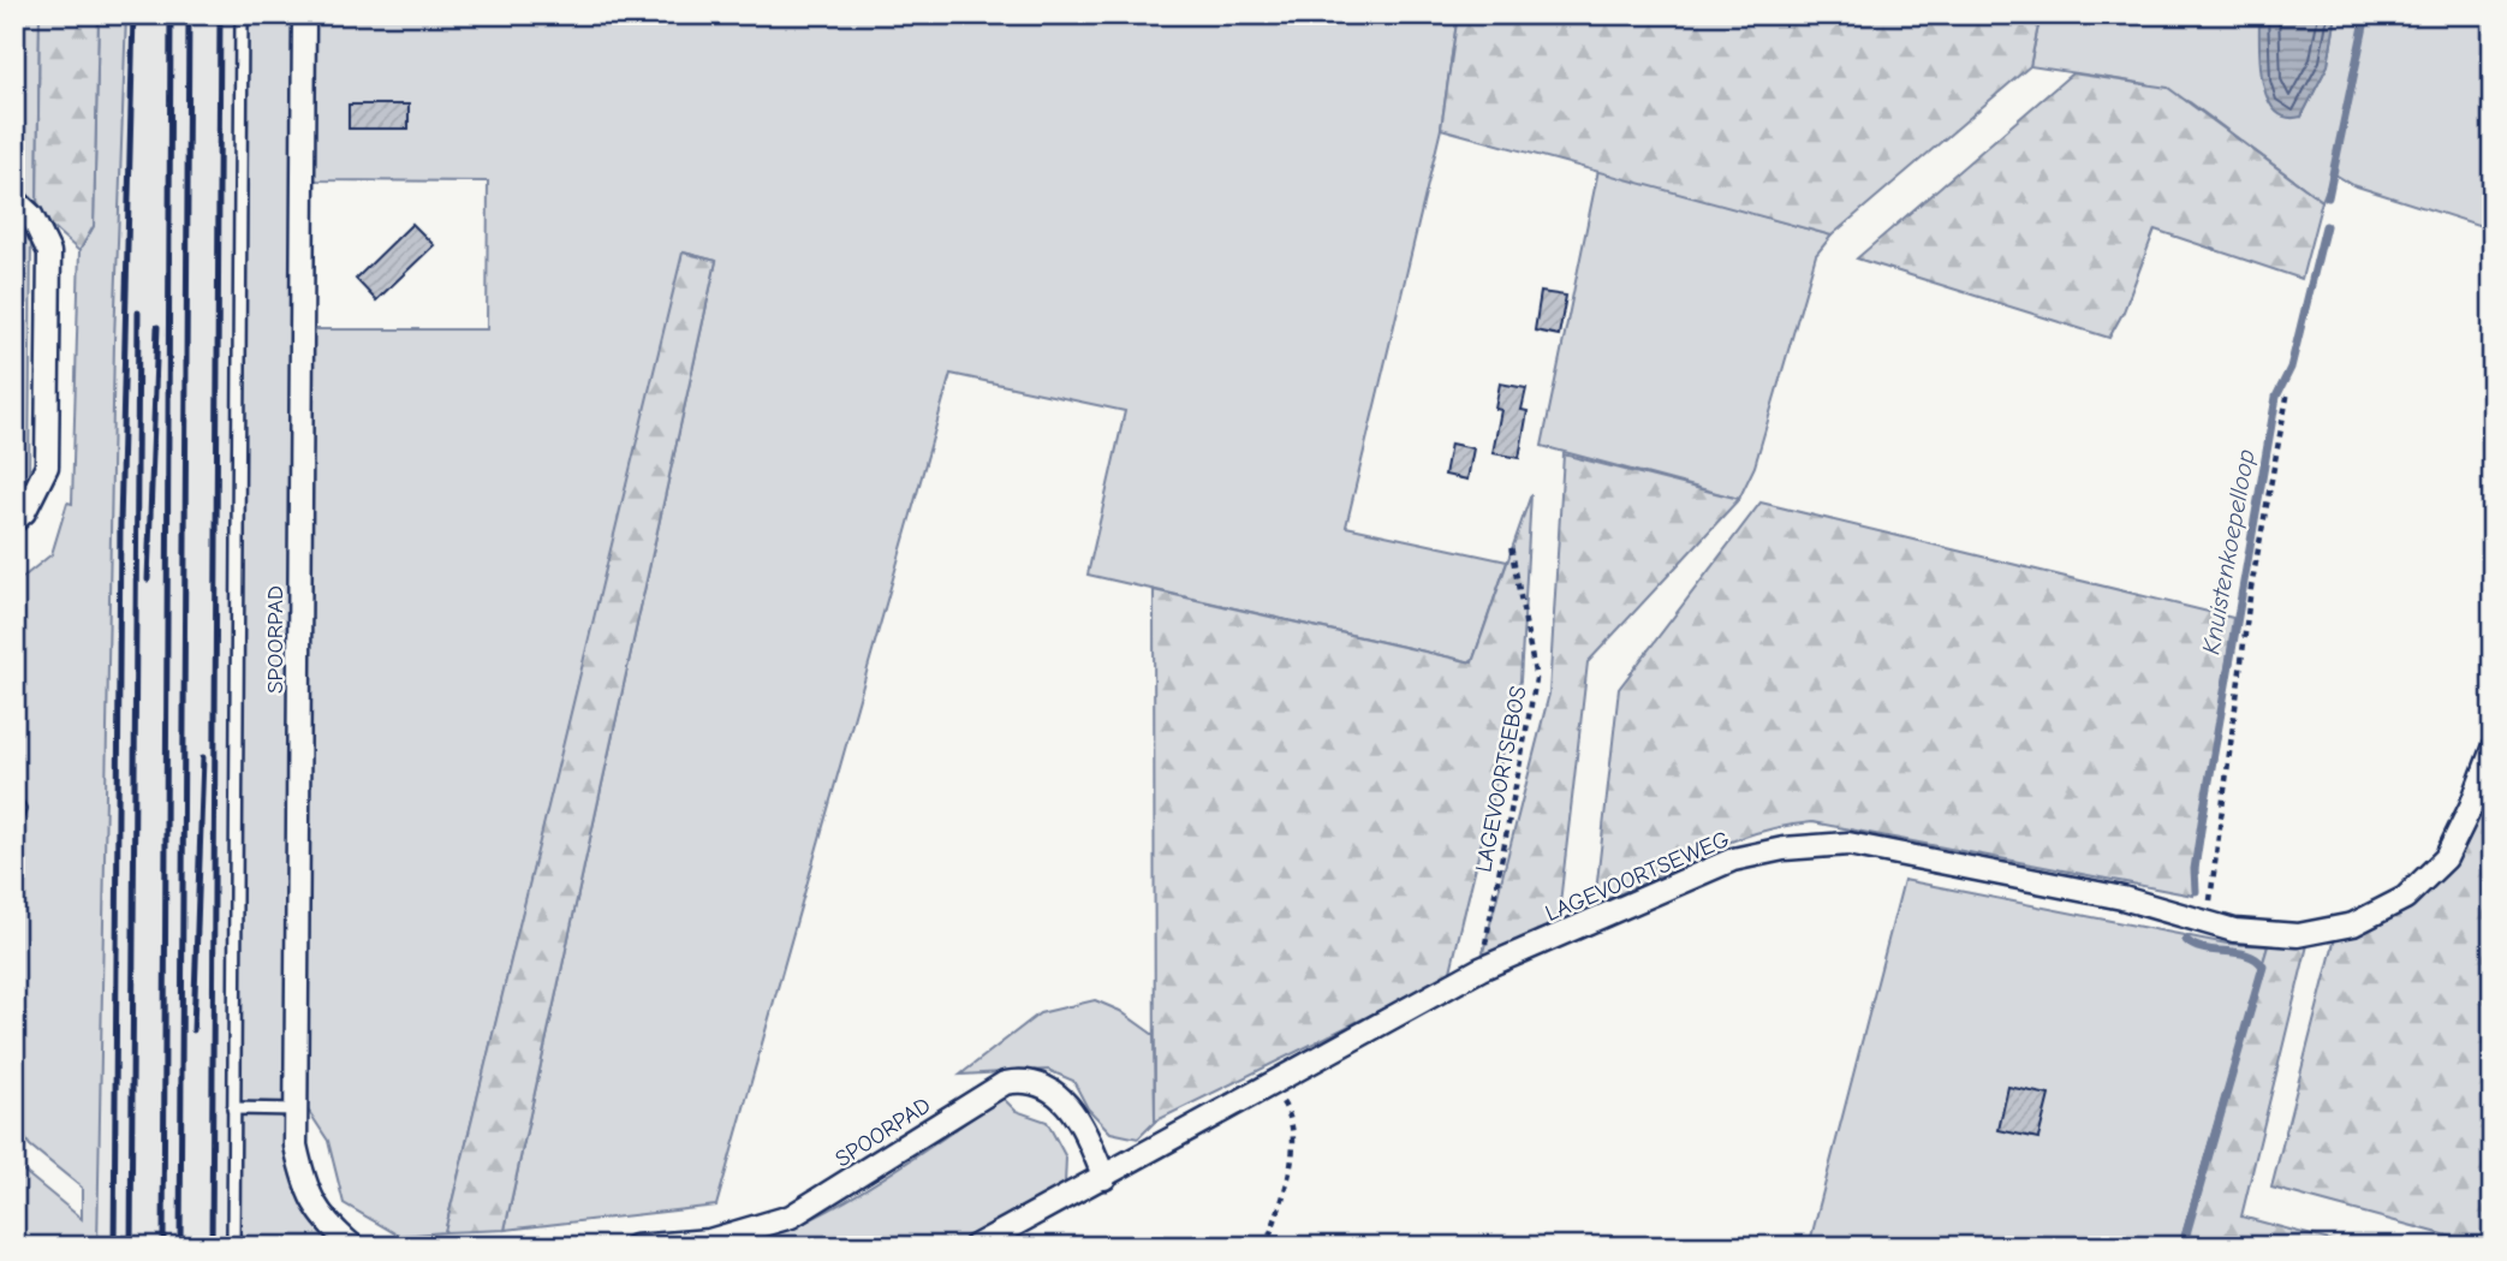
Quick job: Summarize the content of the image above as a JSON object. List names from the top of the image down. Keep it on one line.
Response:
{"streets":{"street":["SPOORPAD","LAGEVOORTSEWEG"],"path":["LAGEVOORTSEBOS"]},"crossings":[["SPOORPAD","LAGEVOORTSEWEG"],["LAGEVOORTSEBOS","LAGEVOORTSEWEG"]],"water":["Knuistenkoepelloop"]}
